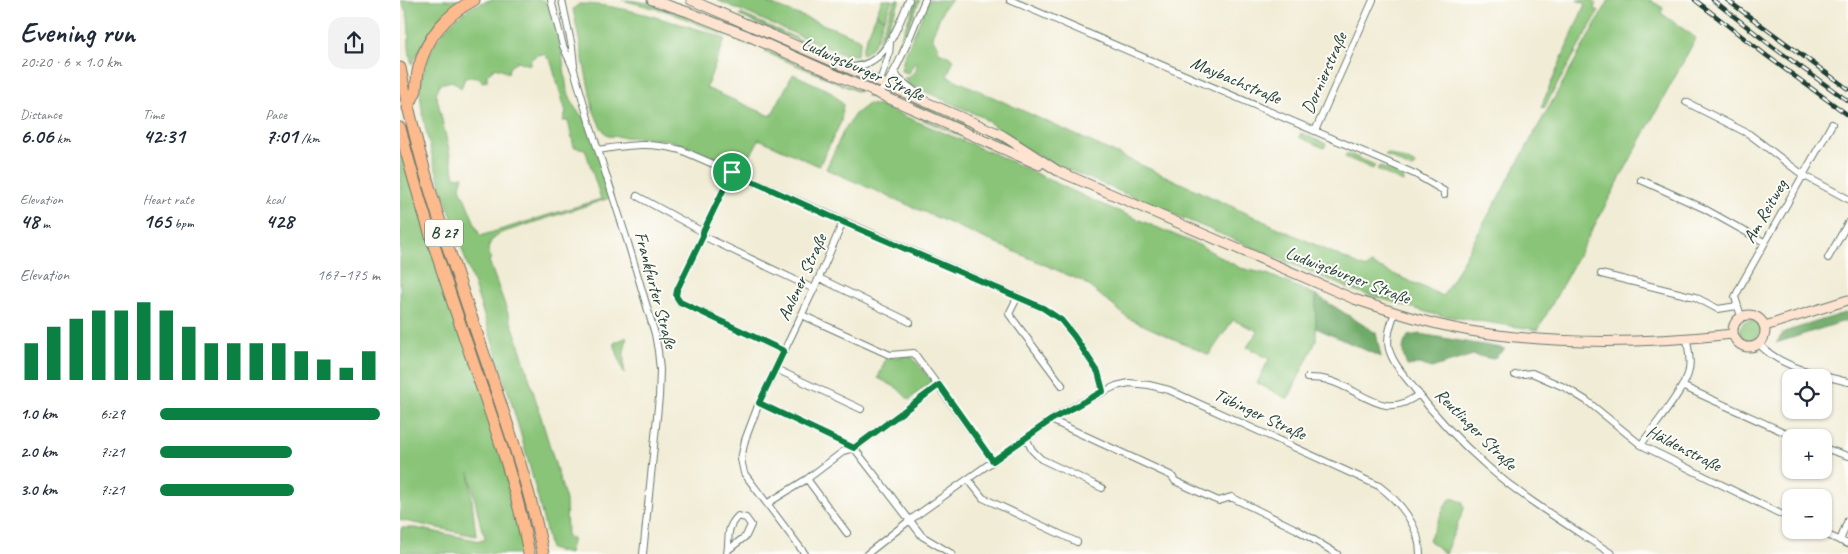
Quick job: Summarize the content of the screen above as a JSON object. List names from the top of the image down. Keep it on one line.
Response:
{"streets":{"highway":["B 27"],"main road":["Ludwigsburger Straße"],"street":["Dornierstraße","Maybachstraße","Am Reitweg","Aalener Straße","Frankfurter Straße","Tübinger Straße","Reutlinger Straße","Häldenstraße"]},"crossings":[["Ludwigsburger Straße","Reutlinger Straße"],["Dornierstraße","Maybachstraße"]],"page":{"heading":["Evening run","20:20 · 6 × 1.0 km"],"stats":[["Distance","6.06 km"],["Time","42:31"],["Pace","7:01 /km"],["Elevation","48 m"],["Heart rate","165 bpm"],["kcal","428"]],"chart":["Elevation","167–175 m"],"map_buttons":["+","−"],"list":[{"name":"1.0 km","note":"6:29"},{"name":"2.0 km","note":"7:21"},{"name":"3.0 km","note":"7:21"}]}}
